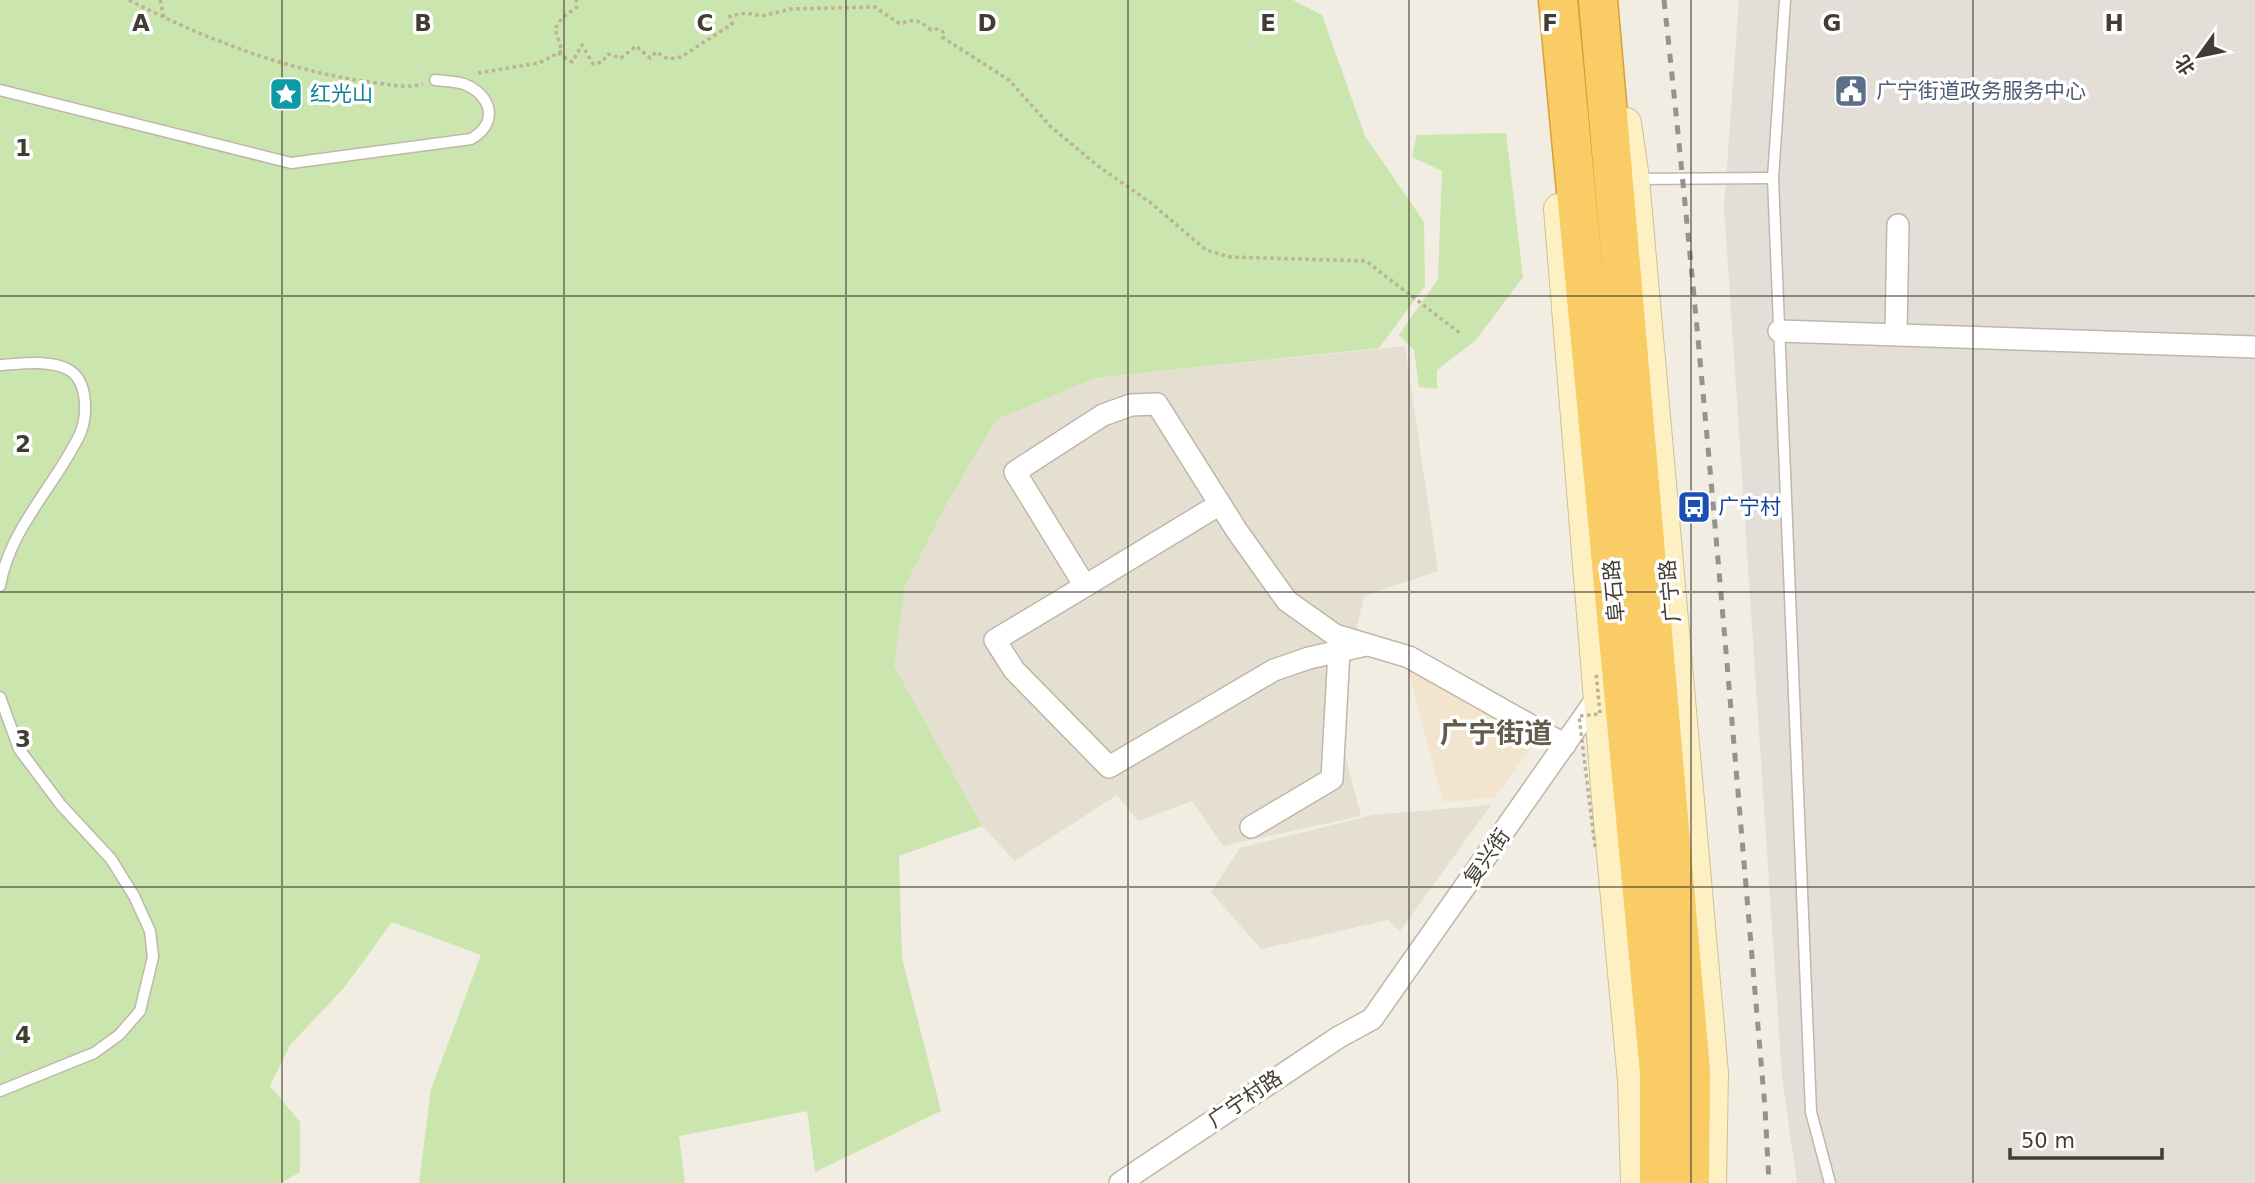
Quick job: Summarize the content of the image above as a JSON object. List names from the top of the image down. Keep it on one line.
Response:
{"streets":{"highway":["阜石路"],"street":["广宁路","复兴街","广宁村路"]},"crossings":[["复兴街","广宁村路"]],"districts":["广宁街道"],"places":{"public building":["广宁街道政务服务中心"],"place":["红光山"],"bus stop":["广宁村"]},"scale_bar":"50 m","north":"bottom left","grid":{"columns":["A","B","C","D","E","F","G","H"],"rows":["1","2","3","4"]}}
